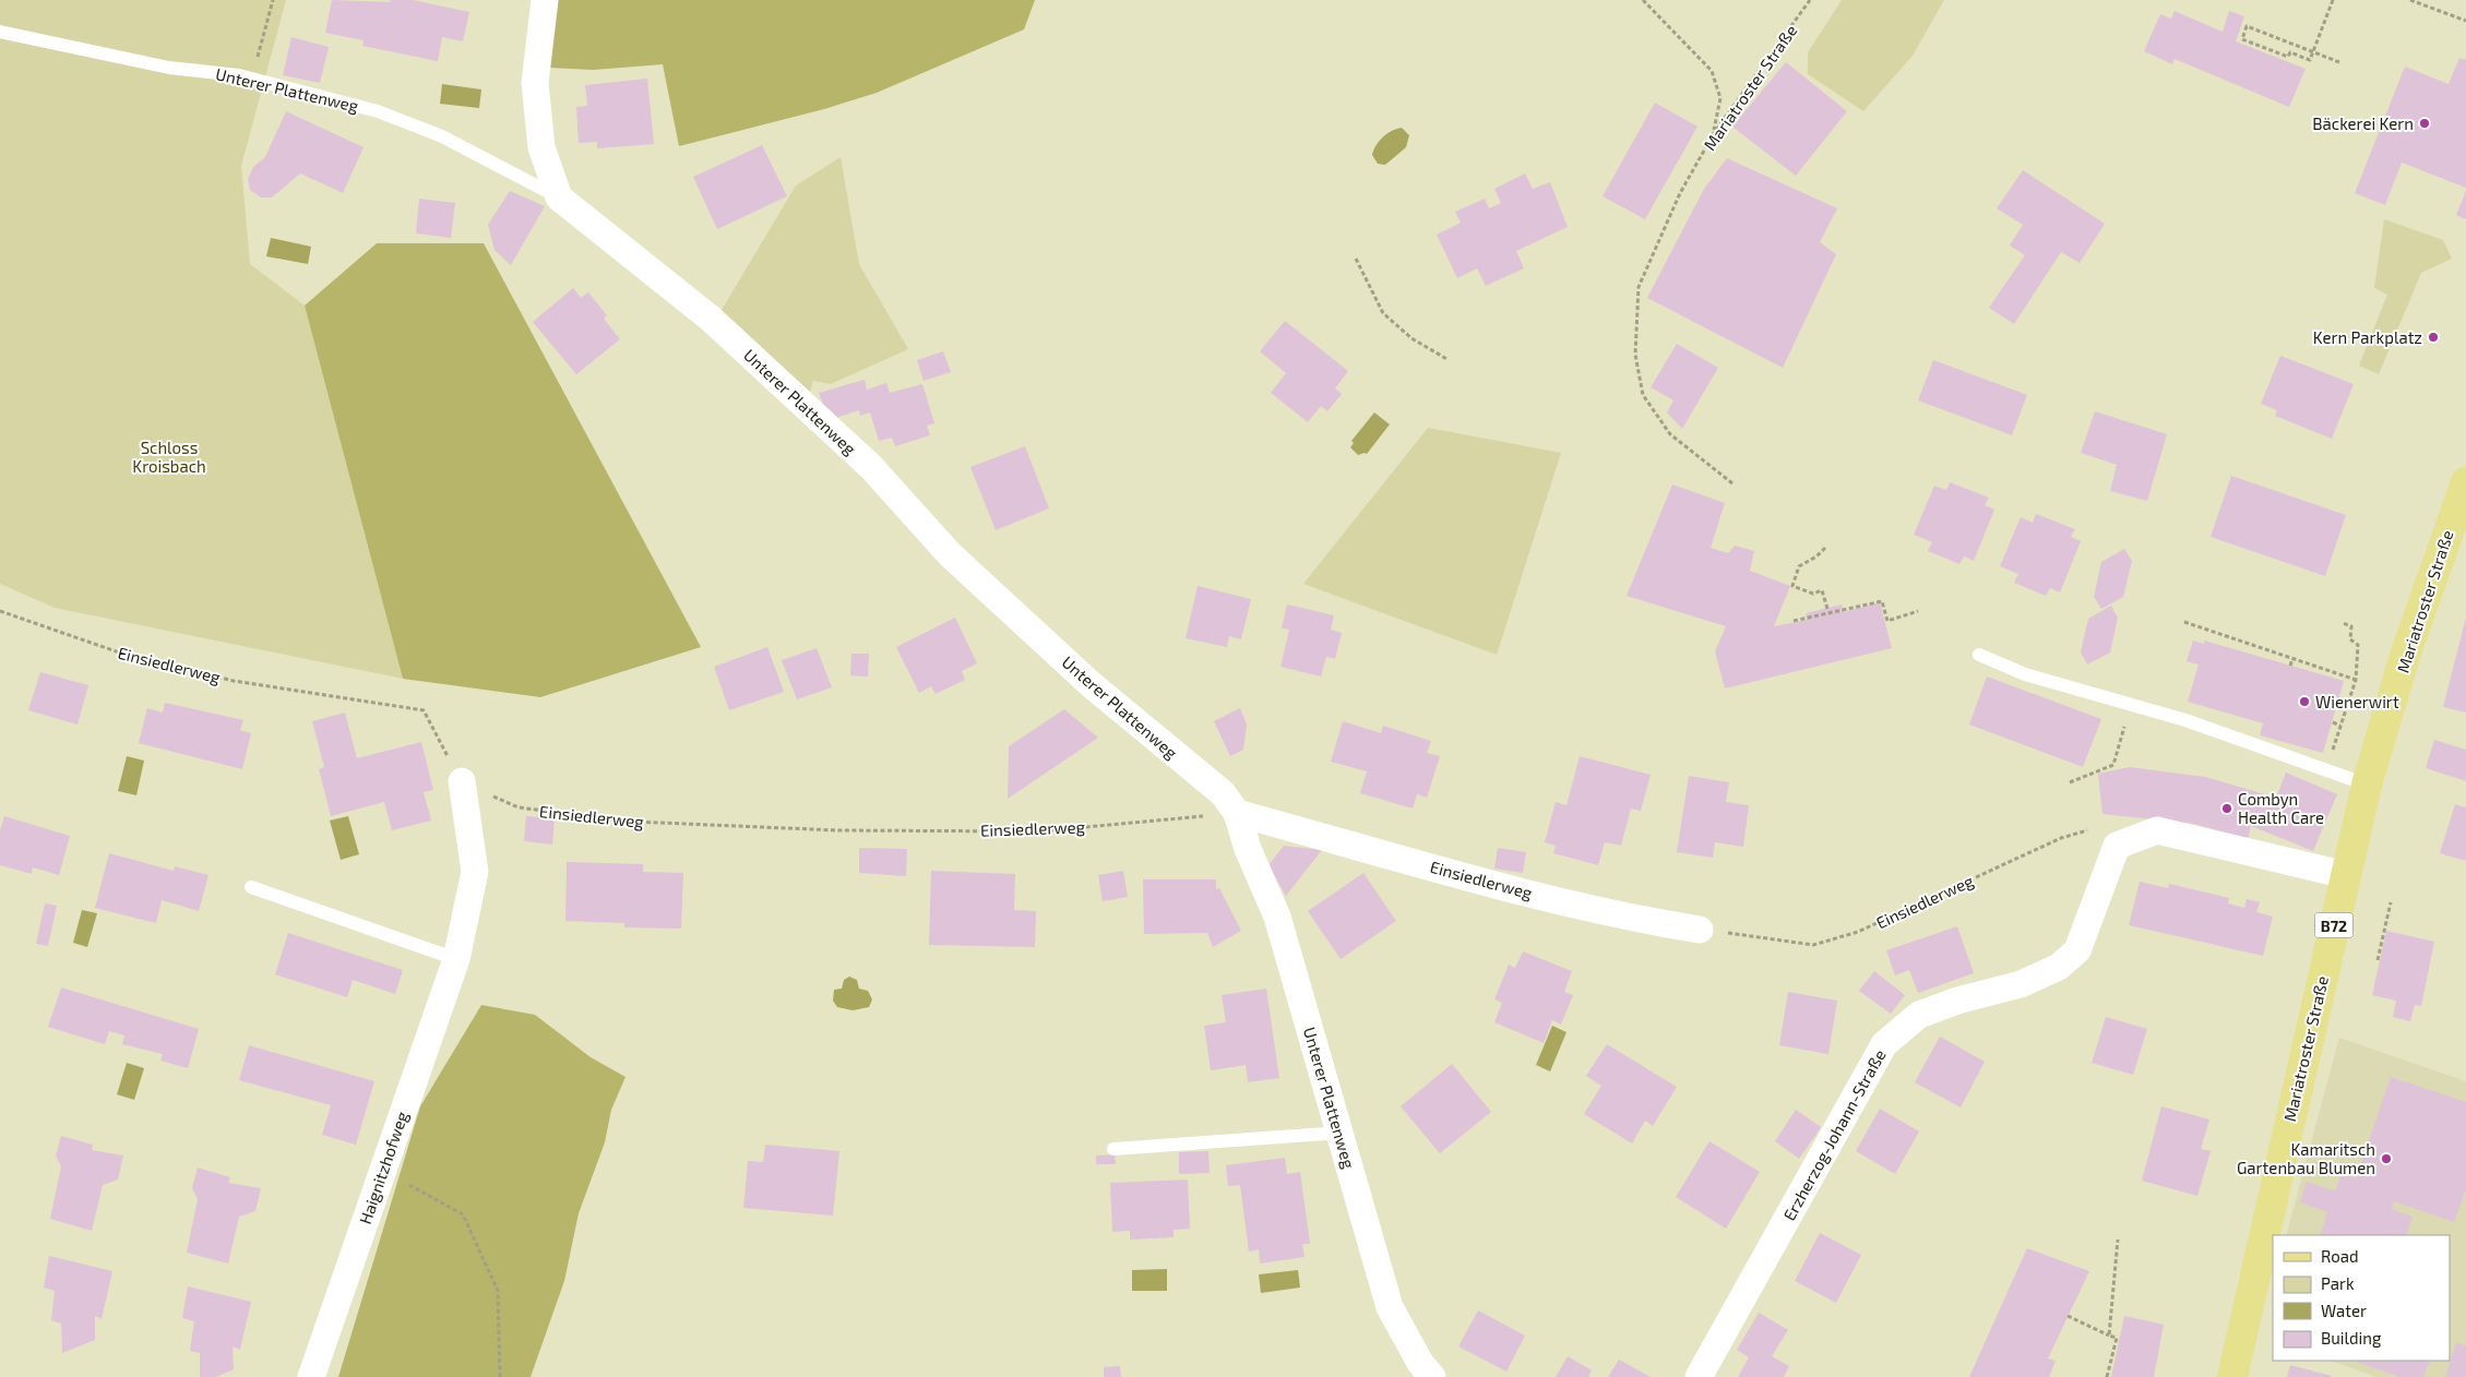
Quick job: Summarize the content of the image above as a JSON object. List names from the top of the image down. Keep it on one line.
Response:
{"streets":{"main road":["Mariatroster Straße","B72"],"street":["Unterer Plattenweg","Einsiedlerweg","Erzherzog-Johann-Straße","Haignitzhofweg"]},"crossings":[["Mariatroster Straße","Erzherzog-Johann-Straße"],["Unterer Plattenweg","Einsiedlerweg"],["Einsiedlerweg","Haignitzhofweg"]],"parks":["Schloss Kroisbach"],"places":["Bäckerei Kern","Kern Parkplatz","Wienerwirt","Combyn Health Care","Kamaritsch Gartenbau Blumen"],"legend":["Road","Park","Water","Building"]}
